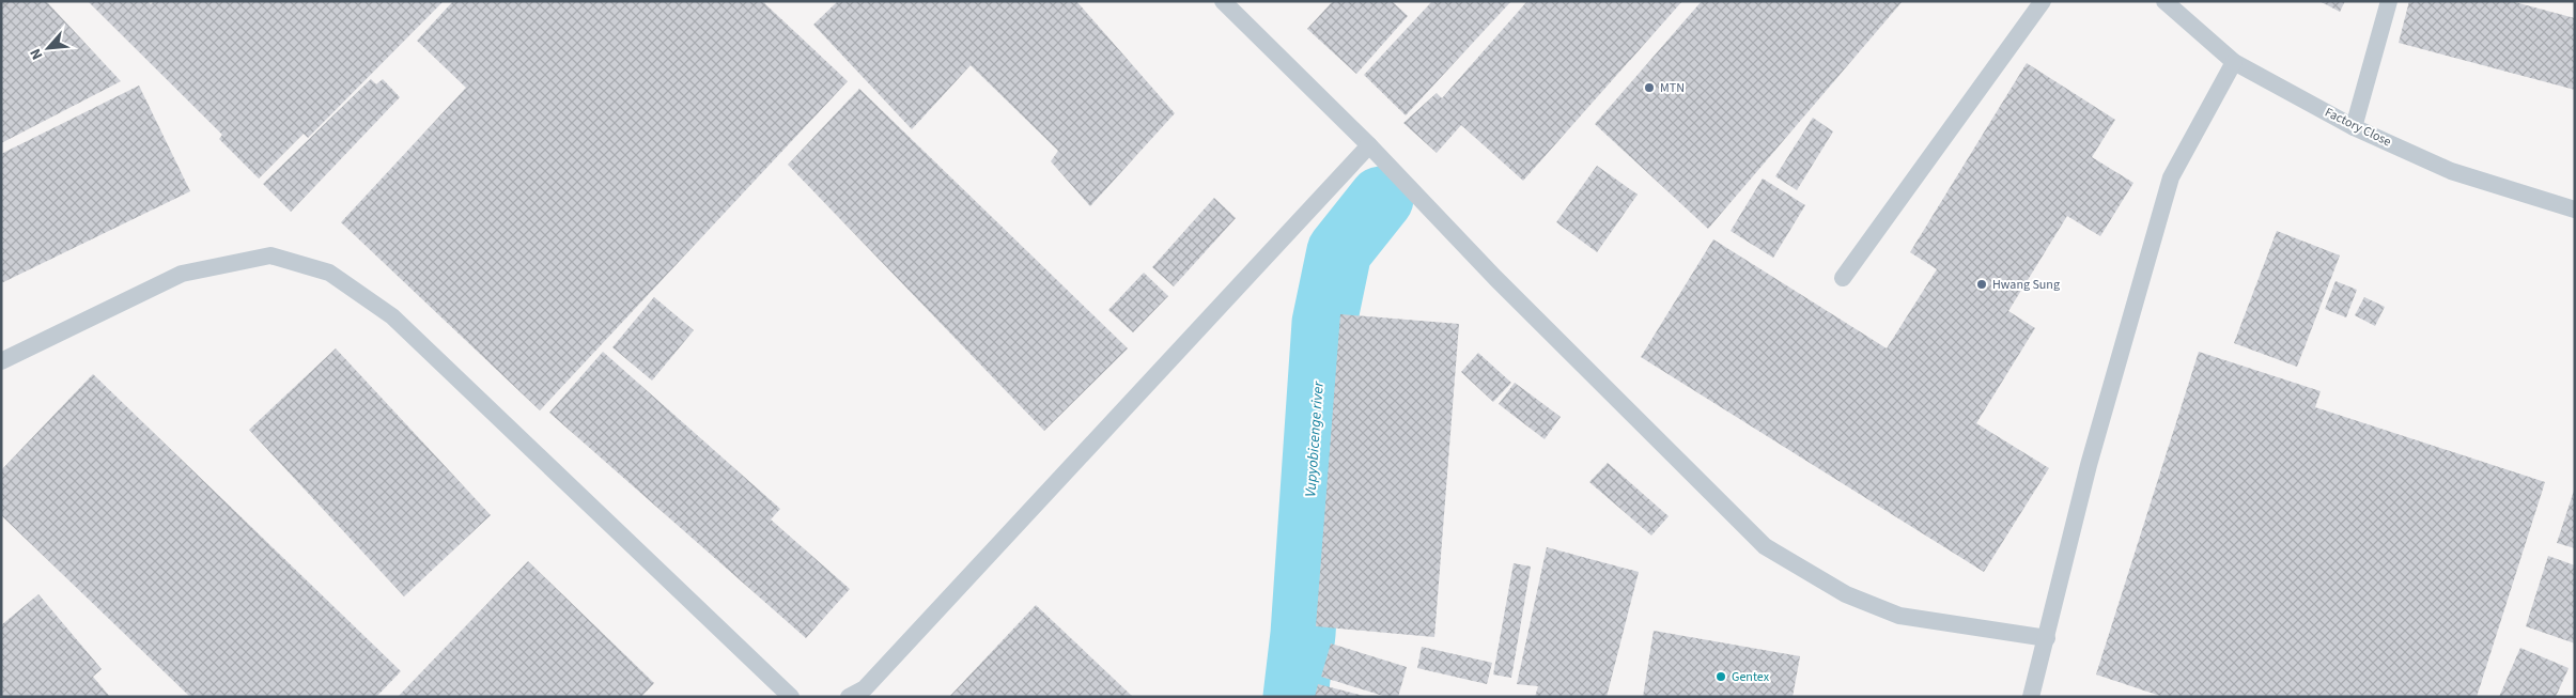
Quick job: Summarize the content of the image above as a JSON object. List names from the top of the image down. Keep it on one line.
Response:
{"streets":{"lane":["Factory Close"]},"water":["Vupyobicenge river"],"places":["MTN","Hwang Sung","Gentex"],"north":"bottom left"}
